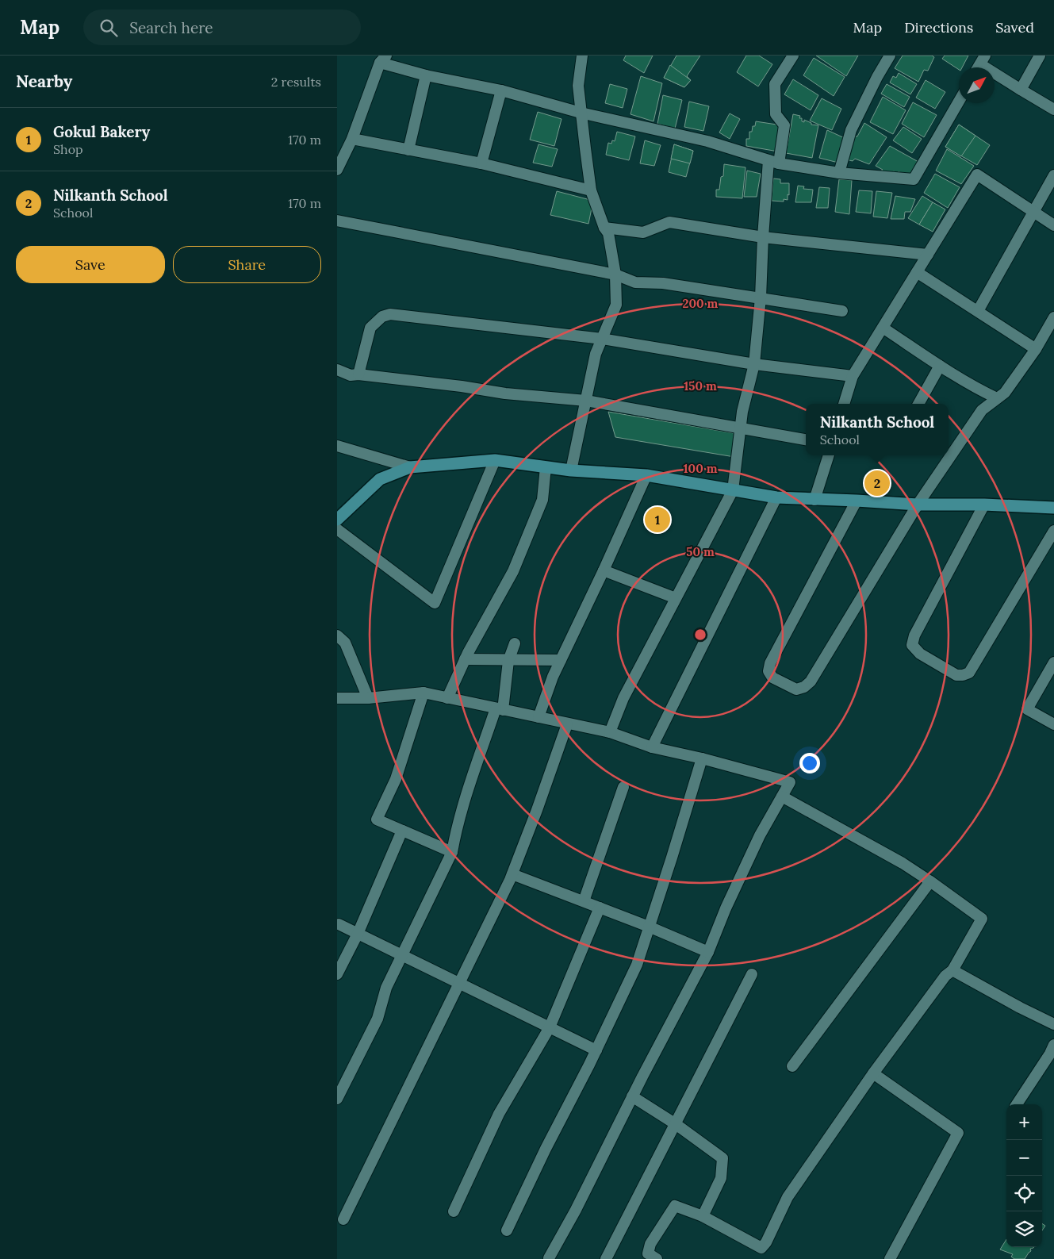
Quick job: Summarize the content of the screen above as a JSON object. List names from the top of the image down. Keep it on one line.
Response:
{"north":"top right","page":{"header":"Map","search":"Search here","nav":["Map","Directions","Saved"],"heading":["Nearby","2 results"],"list":[{"mark":"1","name":"Gokul Bakery","note":"Shop","value":"170 m"},{"mark":"2","name":"Nilkanth School","note":"School","value":"170 m"}],"buttons":["Save","Share"],"popup":["Nilkanth School","School"],"pins":["2","1"],"map_buttons":["+","−"]},"rings":["200 m","150 m","100 m","50 m"]}
